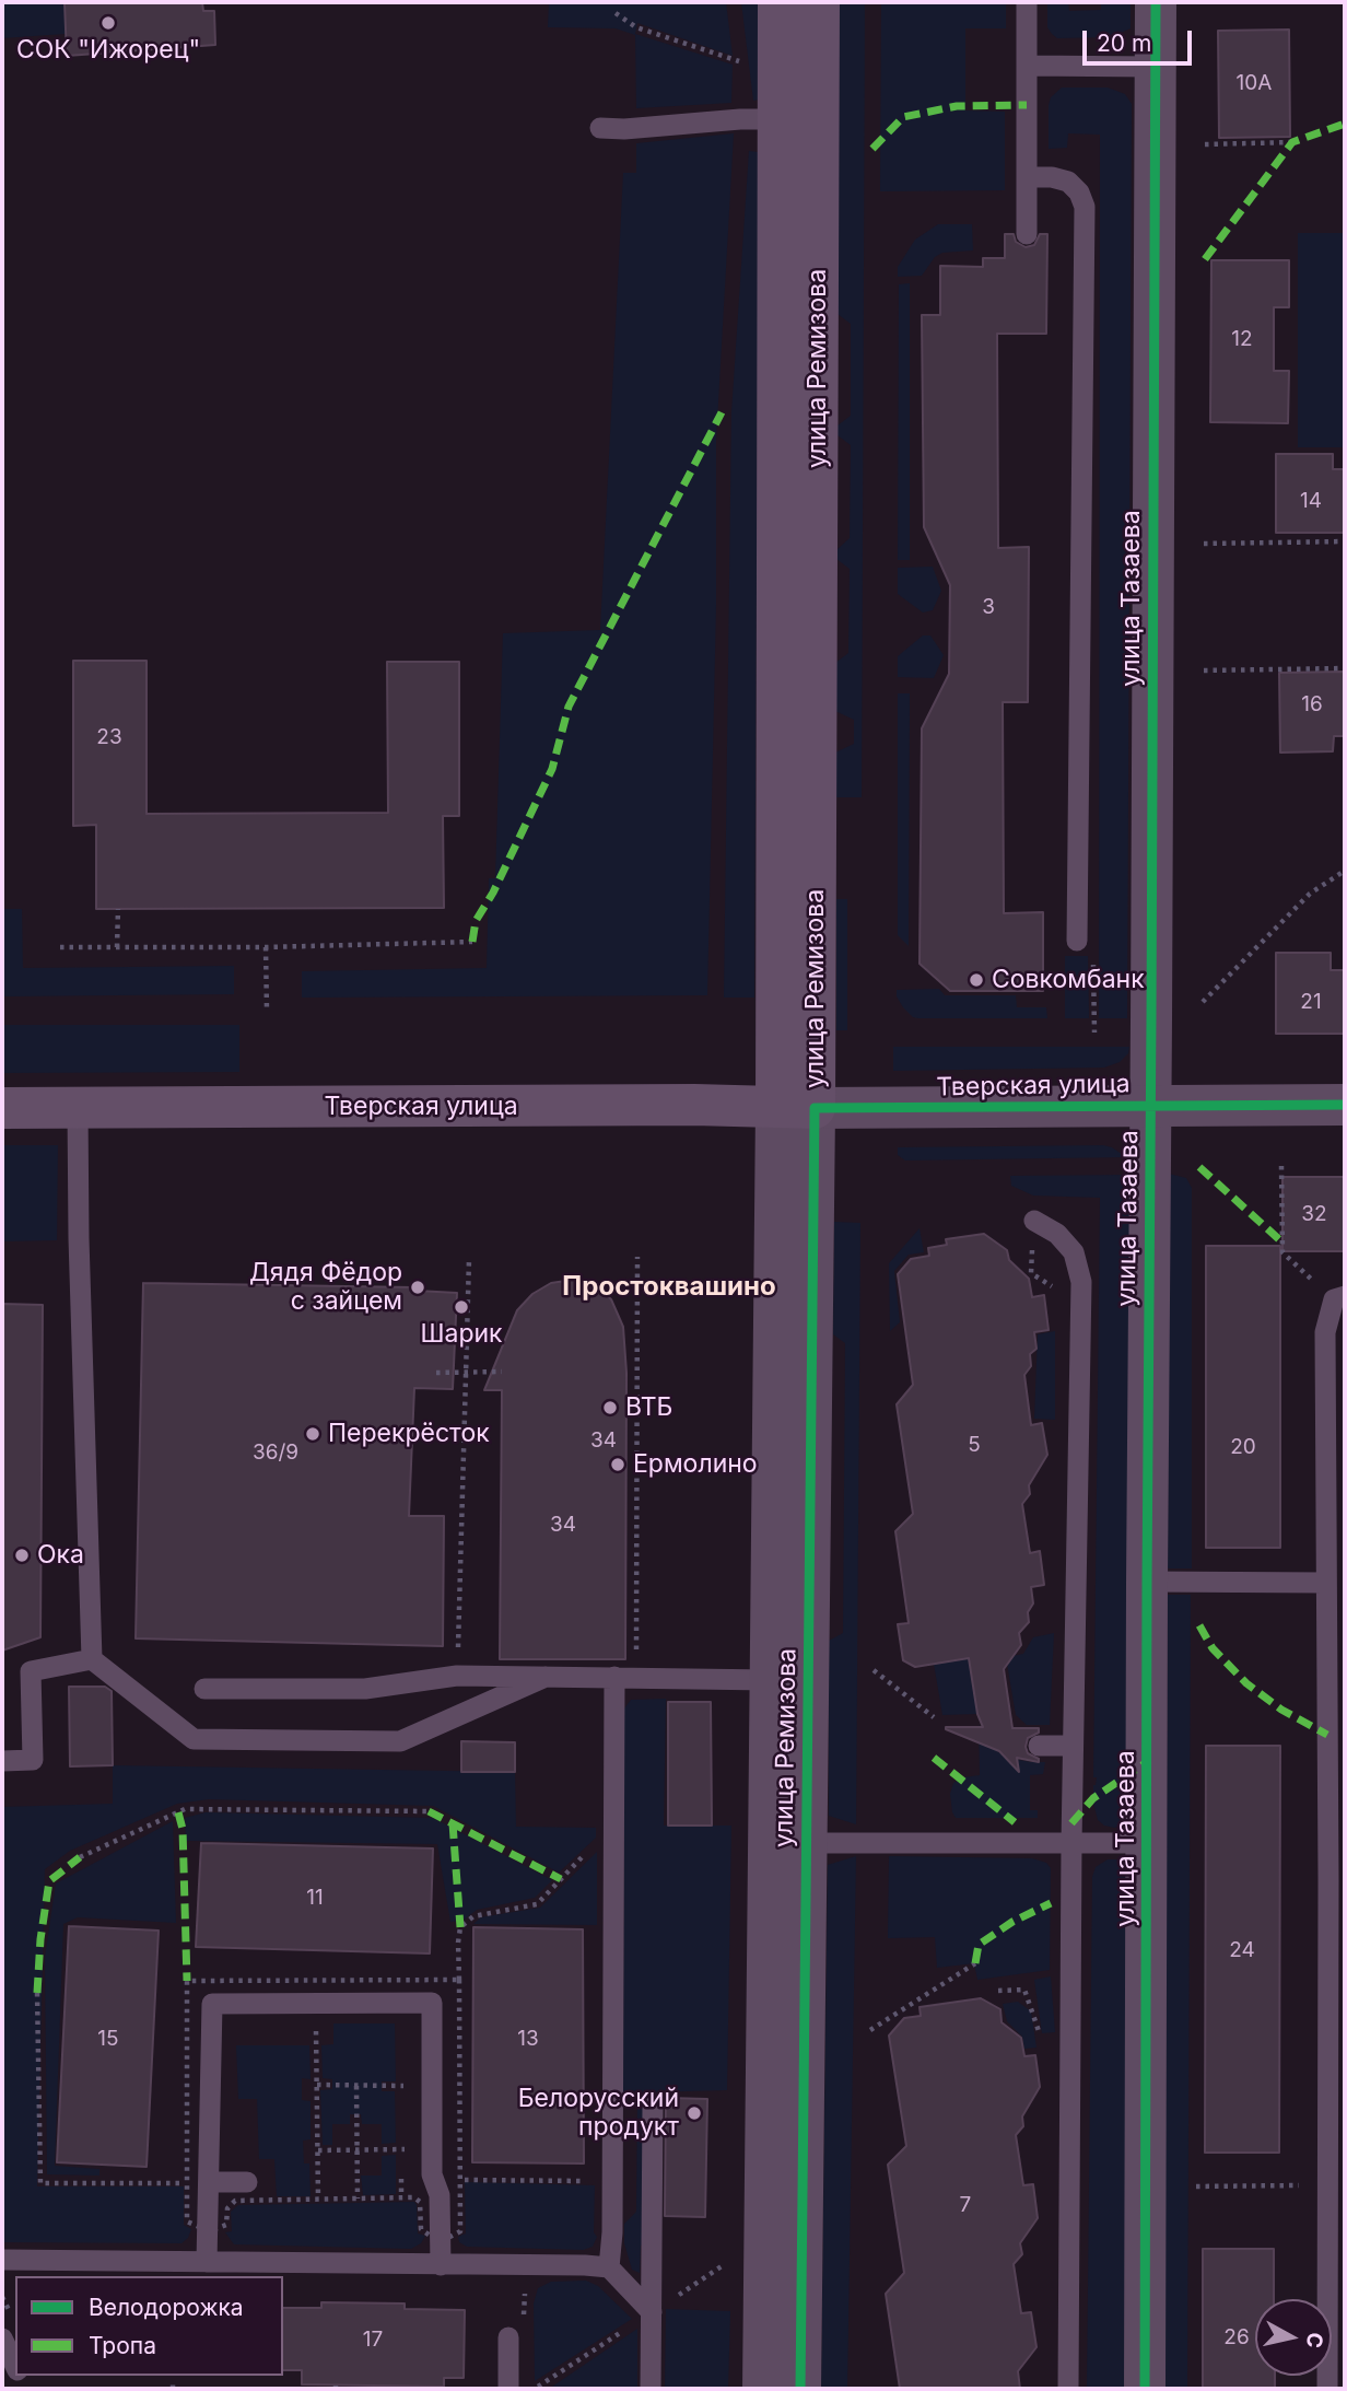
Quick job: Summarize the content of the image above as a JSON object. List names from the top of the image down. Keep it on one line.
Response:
{"streets":{"main road":["улица Ремизова","Тверская улица"],"street":["улица Тазаева"]},"crossings":[["улица Ремизова","Тверская улица"],["улица Тазаева","Тверская улица"]],"districts":["Простоквашино"],"places":["СОК \"Ижорец\"","Совкомбанк","Дядя Фёдор с зайцем","Шарик","ВТБ","Перекрёсток","Ермолино","Ока","Белорусский продукт"],"house_numbers":["10А","12","14","3","16","23","21","32","34","5","20","36/9","34","11","24","15","13","7","26","17"],"legend":["Велодорожка","Тропа"],"scale_bar":"20 m","north":"right"}
